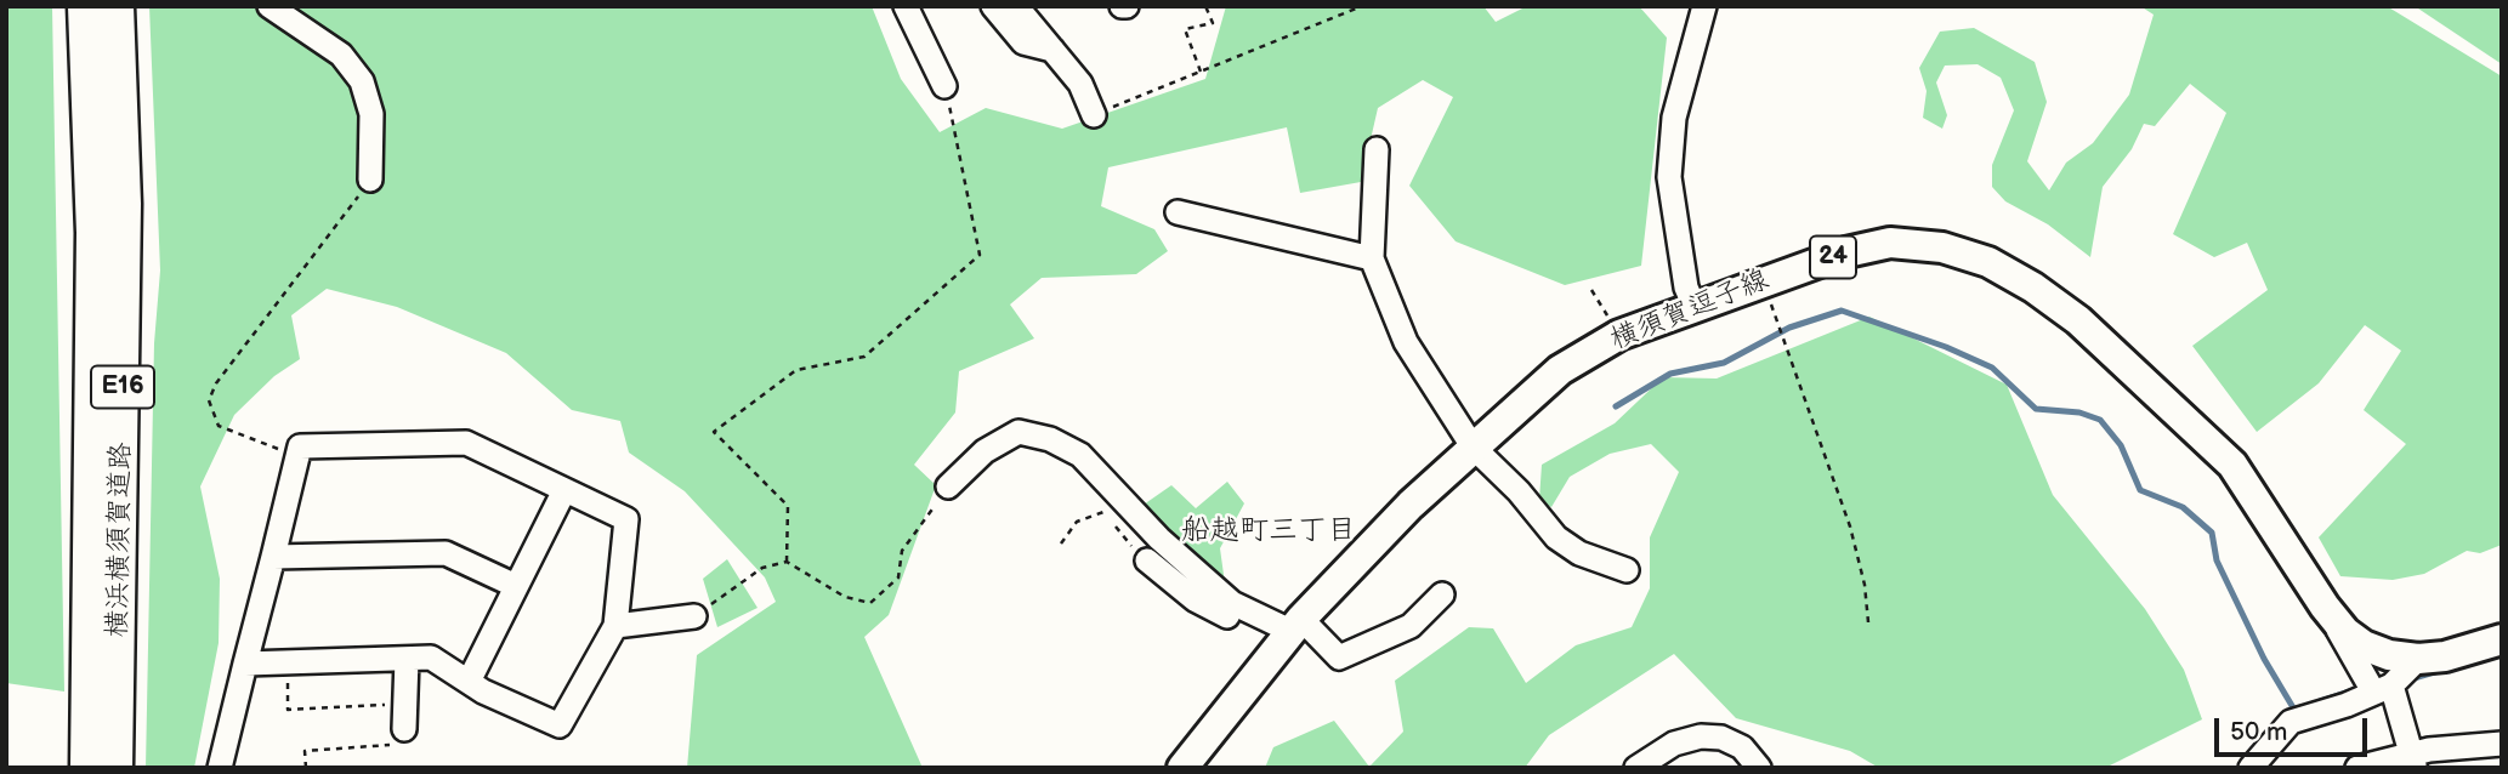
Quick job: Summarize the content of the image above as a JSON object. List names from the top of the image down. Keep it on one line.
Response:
{"streets":{"highway":["E16","横浜横須賀道路"],"main road":["24","横須賀逗子線"]},"districts":["船越町三丁目"],"scale_bar":"50 m"}
